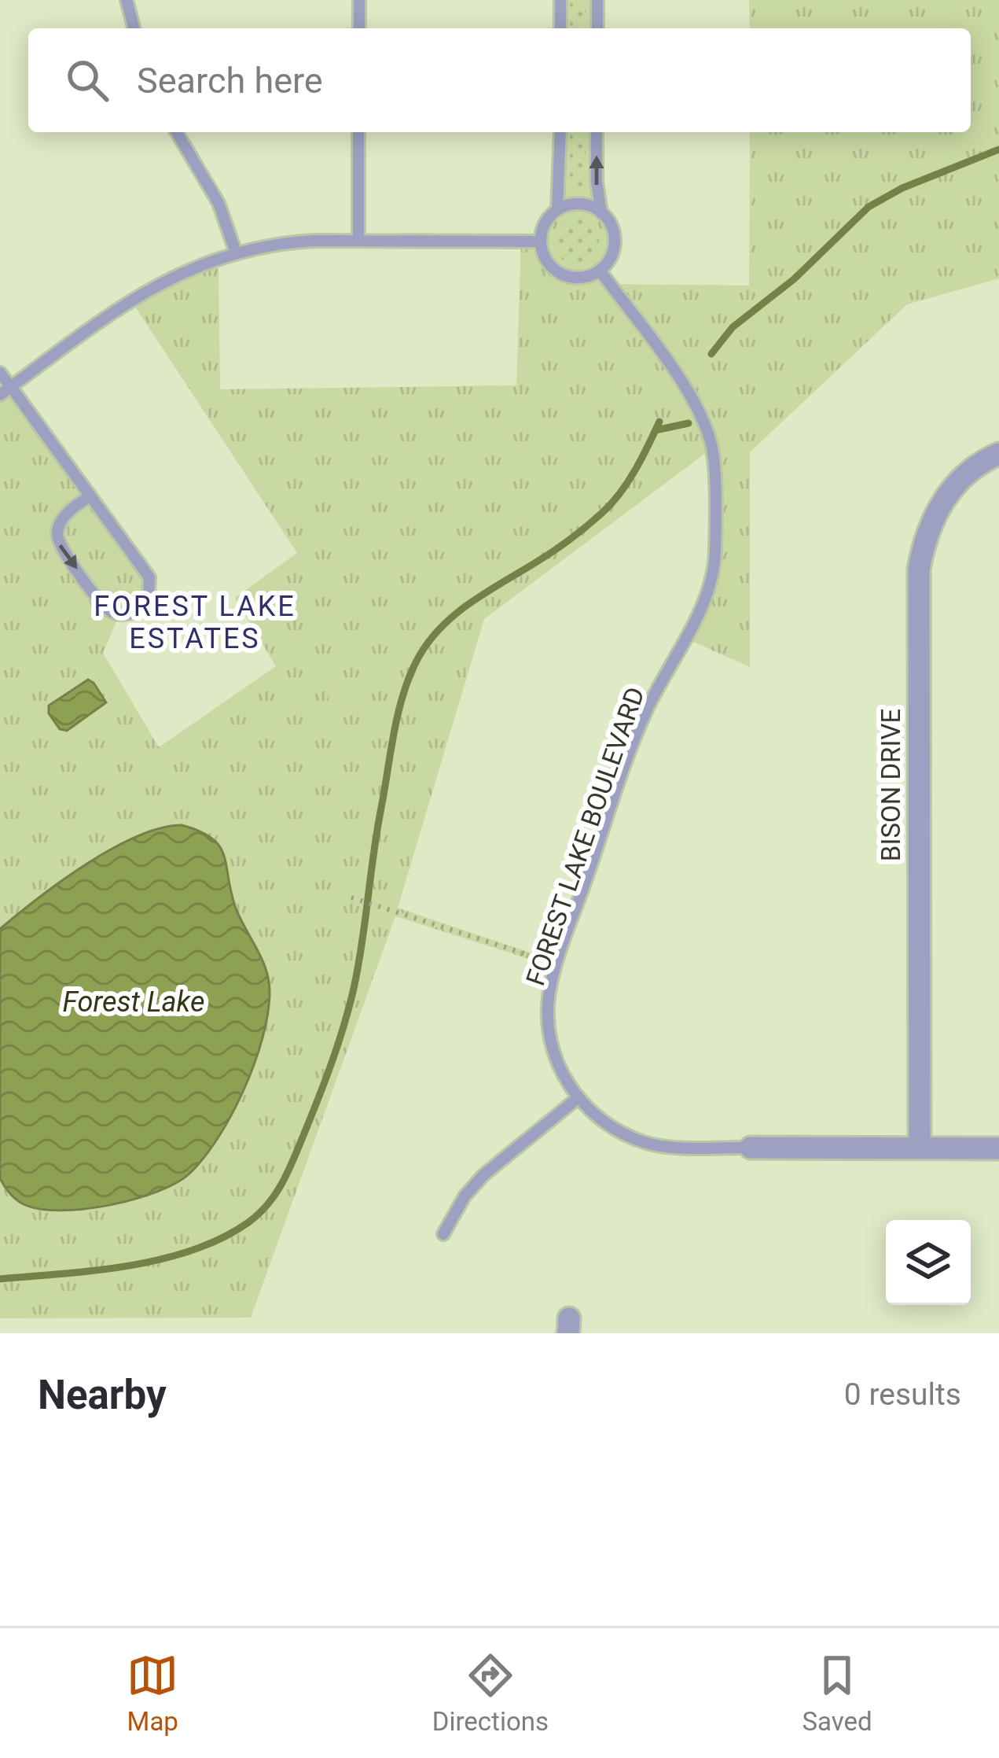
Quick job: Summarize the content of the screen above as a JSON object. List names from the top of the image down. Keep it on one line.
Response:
{"streets":{"street":["BISON DRIVE"],"lane":["FOREST LAKE BOULEVARD"]},"districts":["FOREST LAKE ESTATES"],"water":["Forest Lake"],"page":{"search":"Search here","heading":["Nearby","0 results"],"nav":["Map","Directions","Saved"]}}
